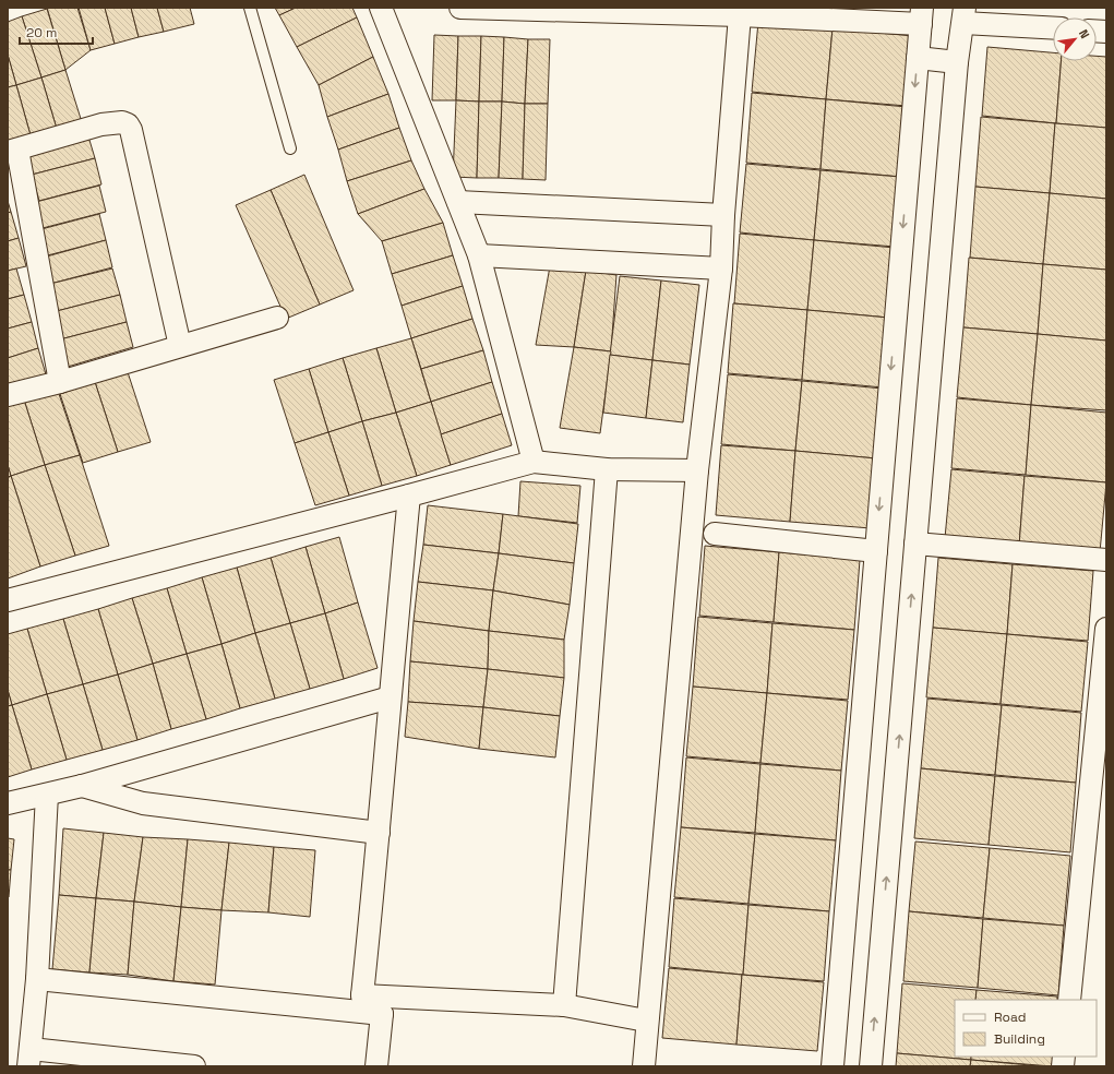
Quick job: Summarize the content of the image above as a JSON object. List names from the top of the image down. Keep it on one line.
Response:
{"legend":["Road","Building"],"scale_bar":"20 m","north":"top right"}
